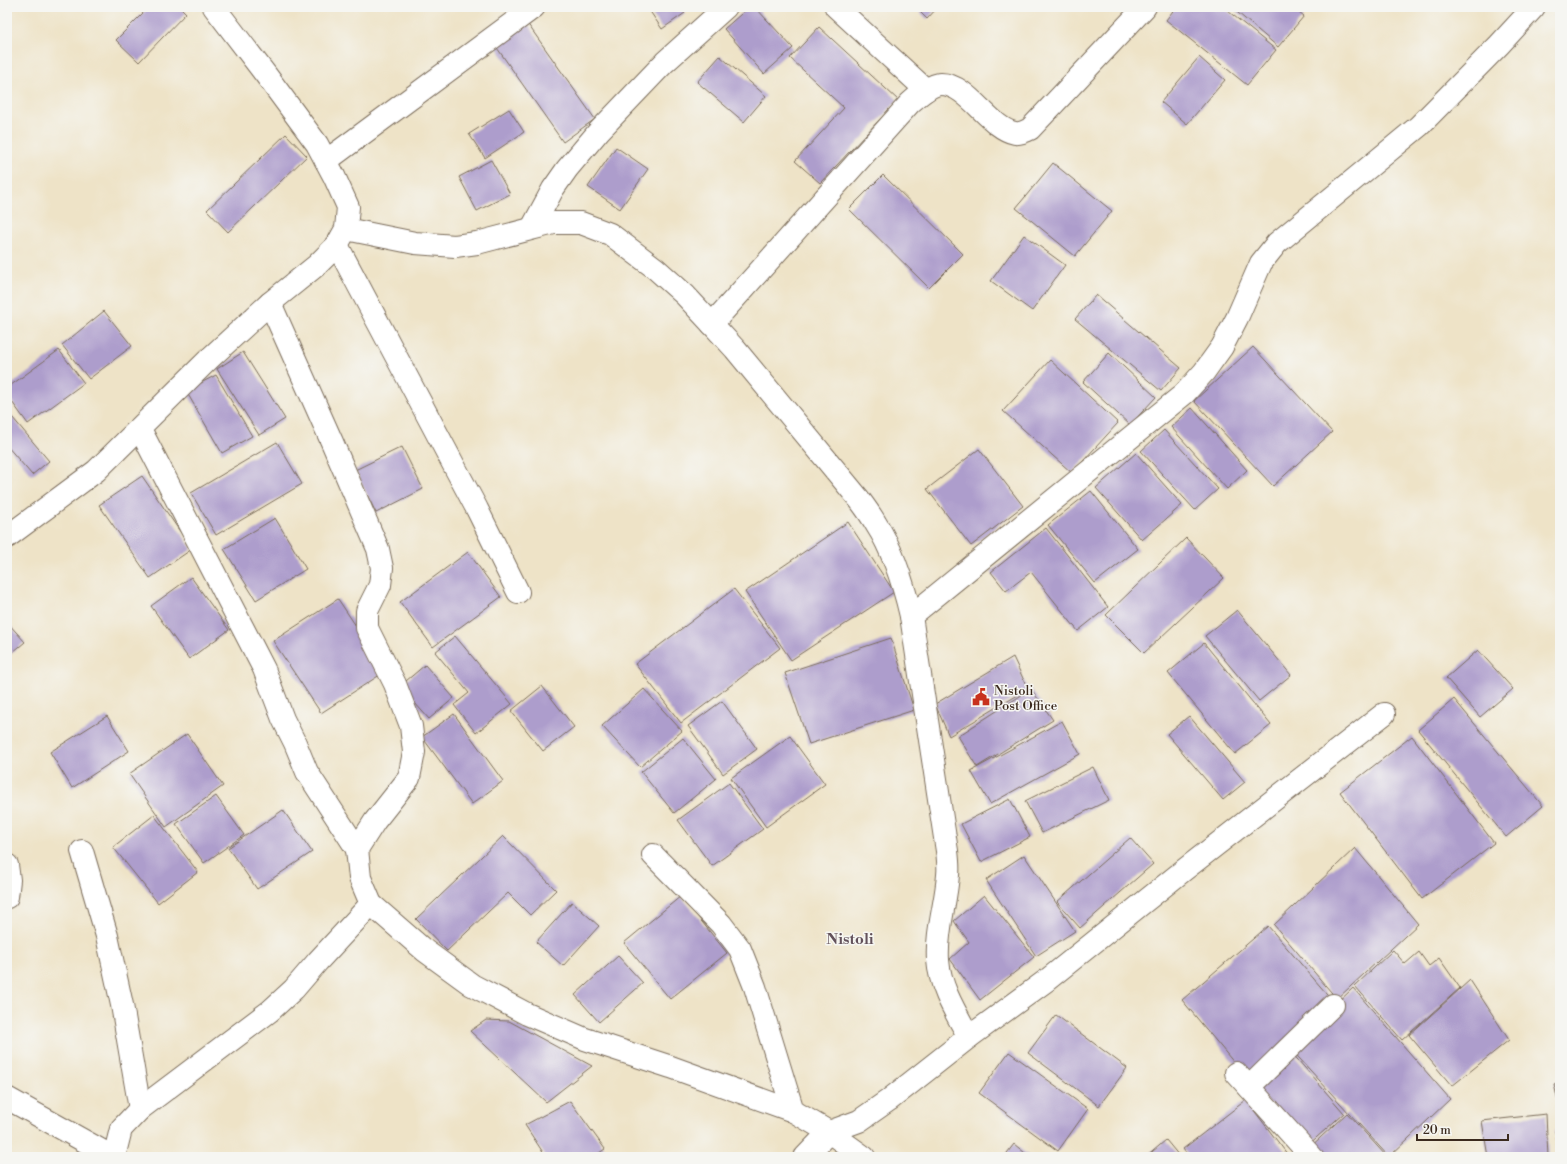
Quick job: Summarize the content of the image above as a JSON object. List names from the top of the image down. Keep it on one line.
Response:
{"districts":["Nistoli"],"places":{"public building":["Nistoli Post Office"]},"scale_bar":"20 m"}
